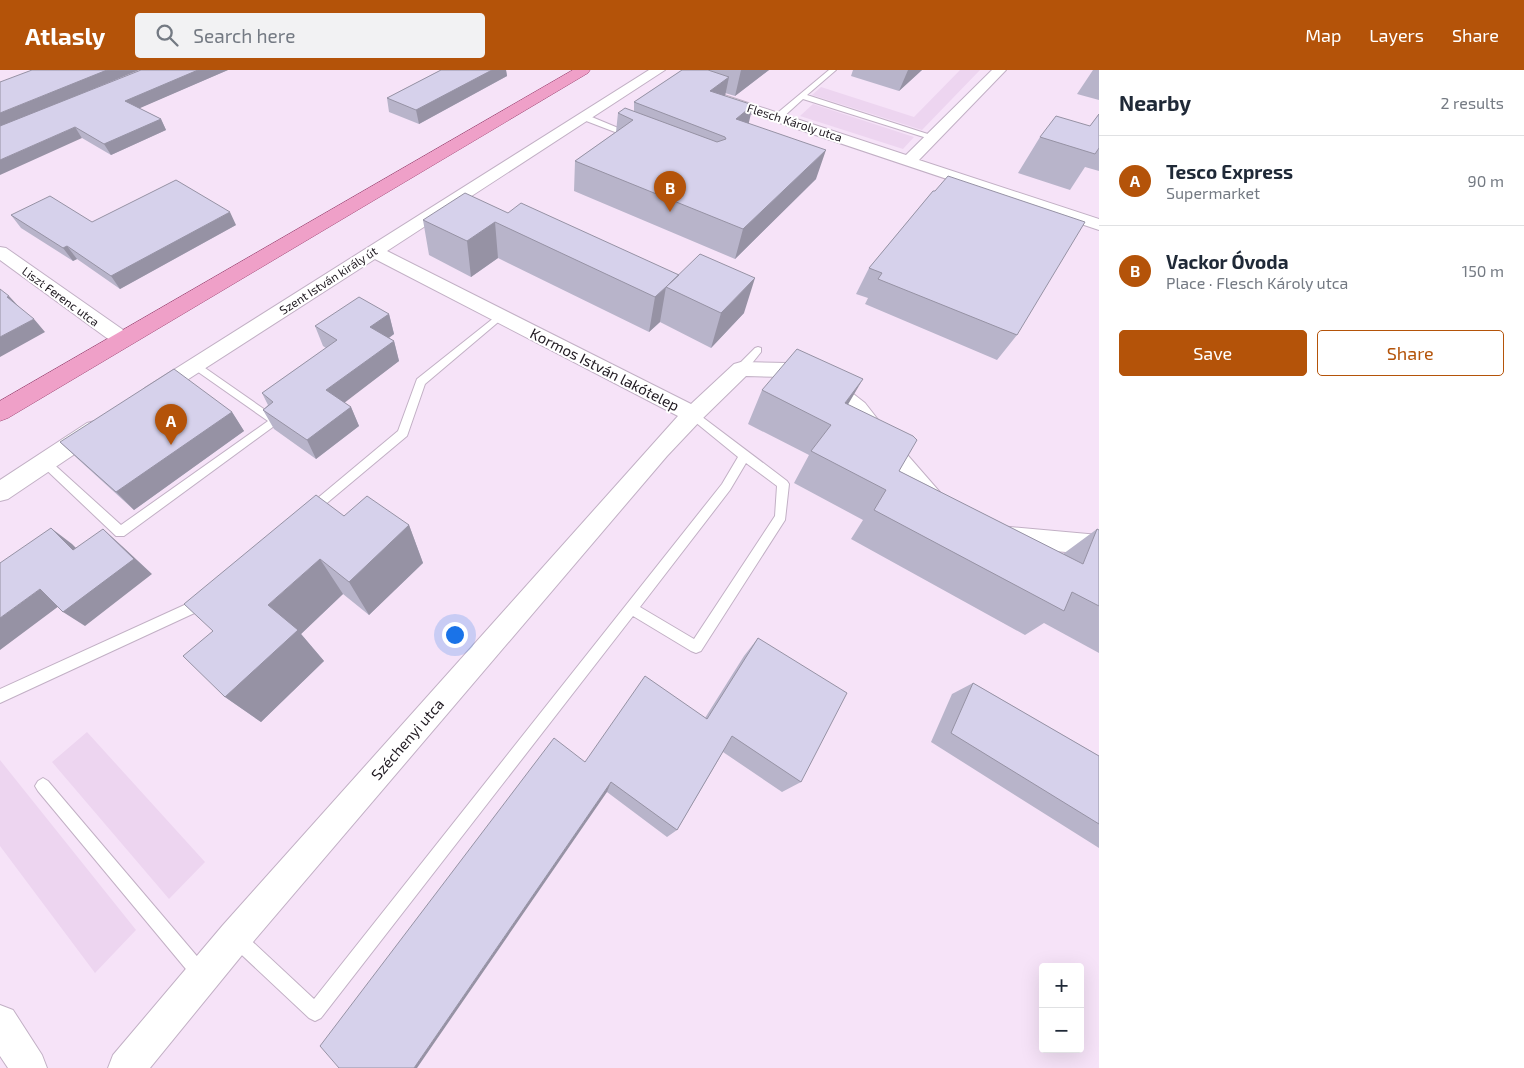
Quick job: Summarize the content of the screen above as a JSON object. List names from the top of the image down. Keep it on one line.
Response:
{"streets":{"street":["Flesch Károly utca","Szent István király út","Liszt Ferenc utca","Kormos István lakótelep","Széchenyi utca"]},"crossings":[["Szent István király út","Kormos István lakótelep"],["Kormos István lakótelep","Széchenyi utca"]],"page":{"header":"Atlasly","search":"Search here","nav":["Map","Layers","Share"],"heading":["Nearby","2 results"],"list":[{"mark":"A","name":"Tesco Express","note":"Supermarket","value":"90 m"},{"mark":"B","name":"Vackor Óvoda","note":"Place · Flesch Károly utca","value":"150 m"}],"pins":["B","A"],"buttons":["Save","Share"],"map_buttons":["+","−"]}}
